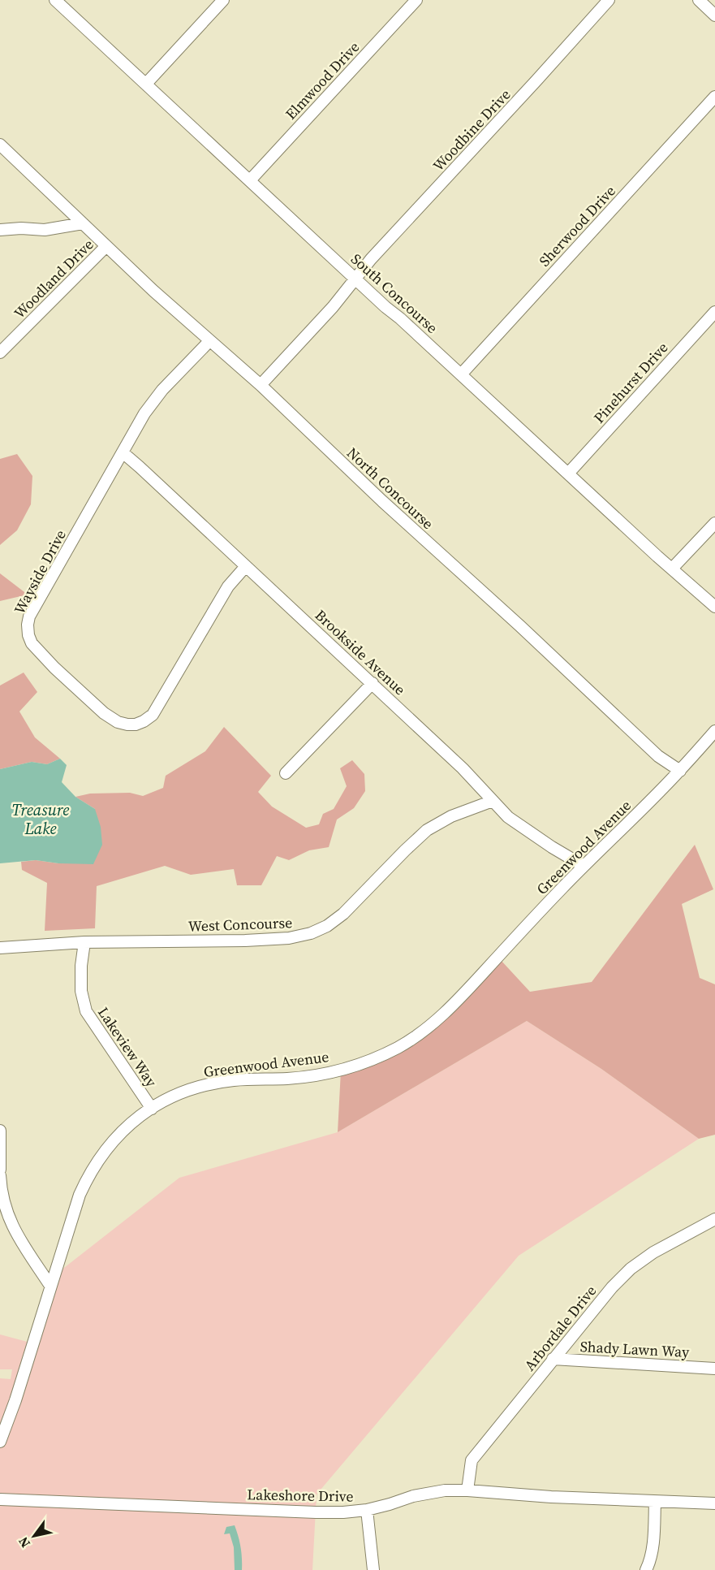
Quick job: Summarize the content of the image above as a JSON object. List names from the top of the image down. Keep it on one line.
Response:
{"streets":{"street":["Elmwood Drive","Woodbine Drive","Sherwood Drive","Woodland Drive","South Concourse","Pinehurst Drive","North Concourse","Wayside Drive","Brookside Avenue","Greenwood Avenue","West Concourse","Lakeview Way","Arbordale Drive","Shady Lawn Way","Lakeshore Drive"]},"crossings":[["Elmwood Drive","South Concourse"],["Woodbine Drive","South Concourse"],["Woodbine Drive","North Concourse"],["Sherwood Drive","South Concourse"],["Woodland Drive","North Concourse"],["South Concourse","Pinehurst Drive"],["North Concourse","Wayside Drive"],["North Concourse","Greenwood Avenue"],["Wayside Drive","Brookside Avenue"],["Brookside Avenue","Greenwood Avenue"],["Brookside Avenue","West Concourse"],["Greenwood Avenue","Lakeview Way"],["West Concourse","Lakeview Way"],["Arbordale Drive","Shady Lawn Way"],["Arbordale Drive","Lakeshore Drive"]],"water":["Treasure Lake"],"north":"bottom left"}
